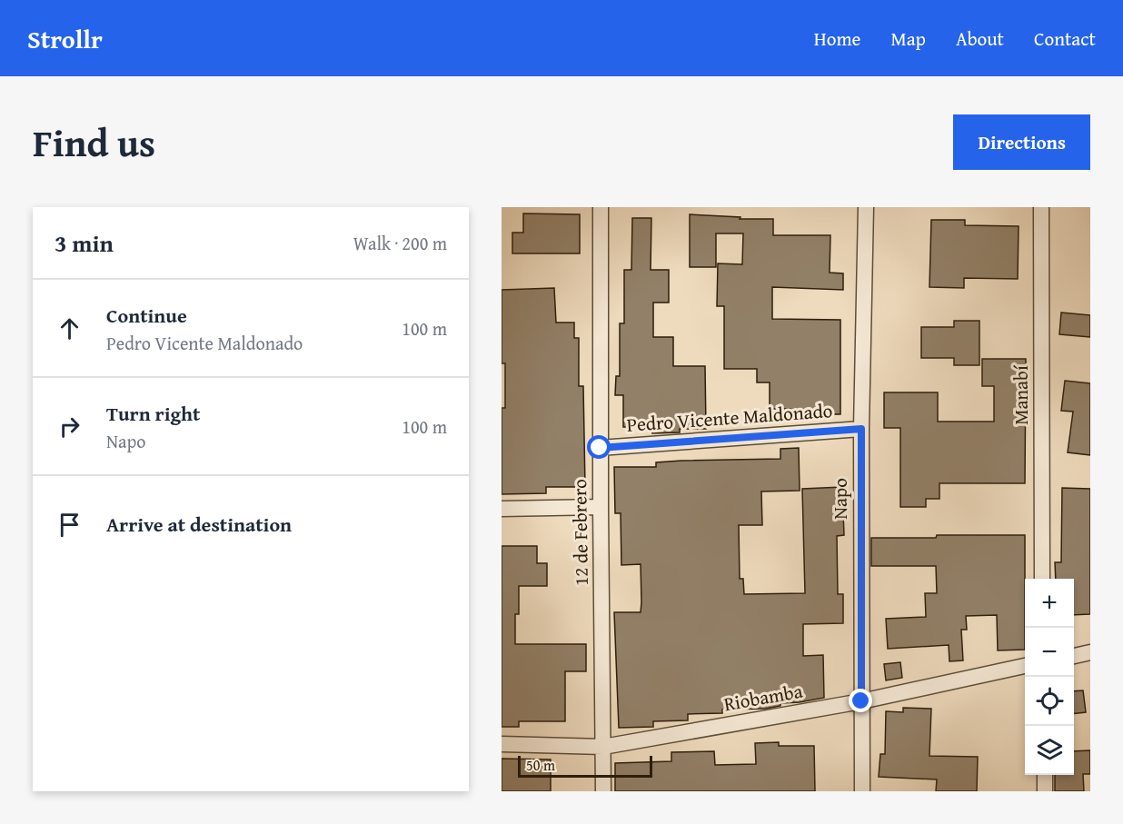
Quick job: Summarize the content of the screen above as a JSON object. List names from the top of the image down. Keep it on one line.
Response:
{"streets":{"street":["Manabí","Pedro Vicente Maldonado","Napo","12 de Febrero","Riobamba"]},"crossings":[["Pedro Vicente Maldonado","Napo"],["Pedro Vicente Maldonado","12 de Febrero"],["Napo","Riobamba"],["12 de Febrero","Riobamba"]],"scale_bar":"50 m","page":{"header":"Strollr","nav":["Home","Map","About","Contact"],"title":"Find us","buttons":"Directions","heading":["3 min","Walk · 200 m"],"list":[["Continue","Pedro Vicente Maldonado","100 m"],["Turn right","Napo","100 m"],"Arrive at destination"],"map_buttons":["+","−"],"scale":"50 m"}}
